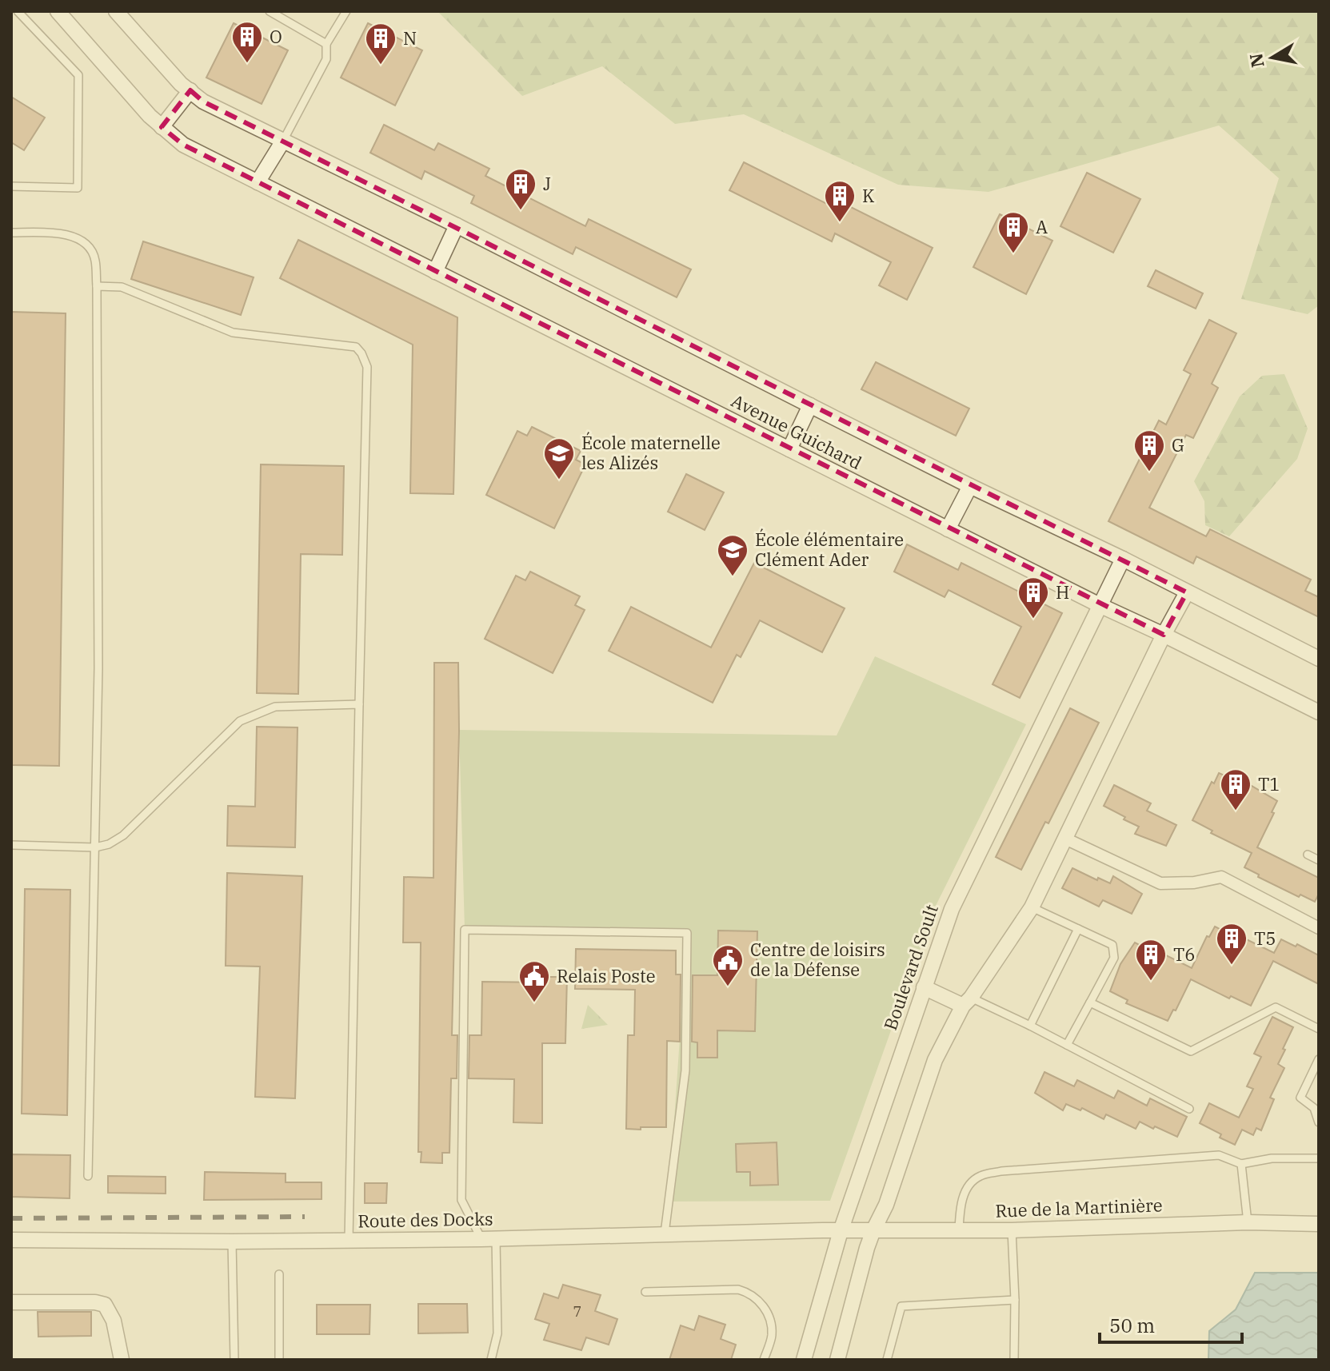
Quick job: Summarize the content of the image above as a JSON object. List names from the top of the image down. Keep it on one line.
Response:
{"streets":{"street":["Avenue Guichard","Boulevard Soult","Rue de la Martinière","Route des Docks"]},"crossings":[["Avenue Guichard","Boulevard Soult"],["Boulevard Soult","Rue de la Martinière"],["Boulevard Soult","Route des Docks"],["Rue de la Martinière","Route des Docks"]],"places":{"building":["O","N","J","K","A","G","H","T1","T5","T6"],"school or university":["École maternelle les Alizés","École élémentaire Clément Ader"],"public building":["Centre de loisirs de la Défense","Relais Poste"]},"house_numbers":["7"],"scale_bar":"50 m","north":"left"}
